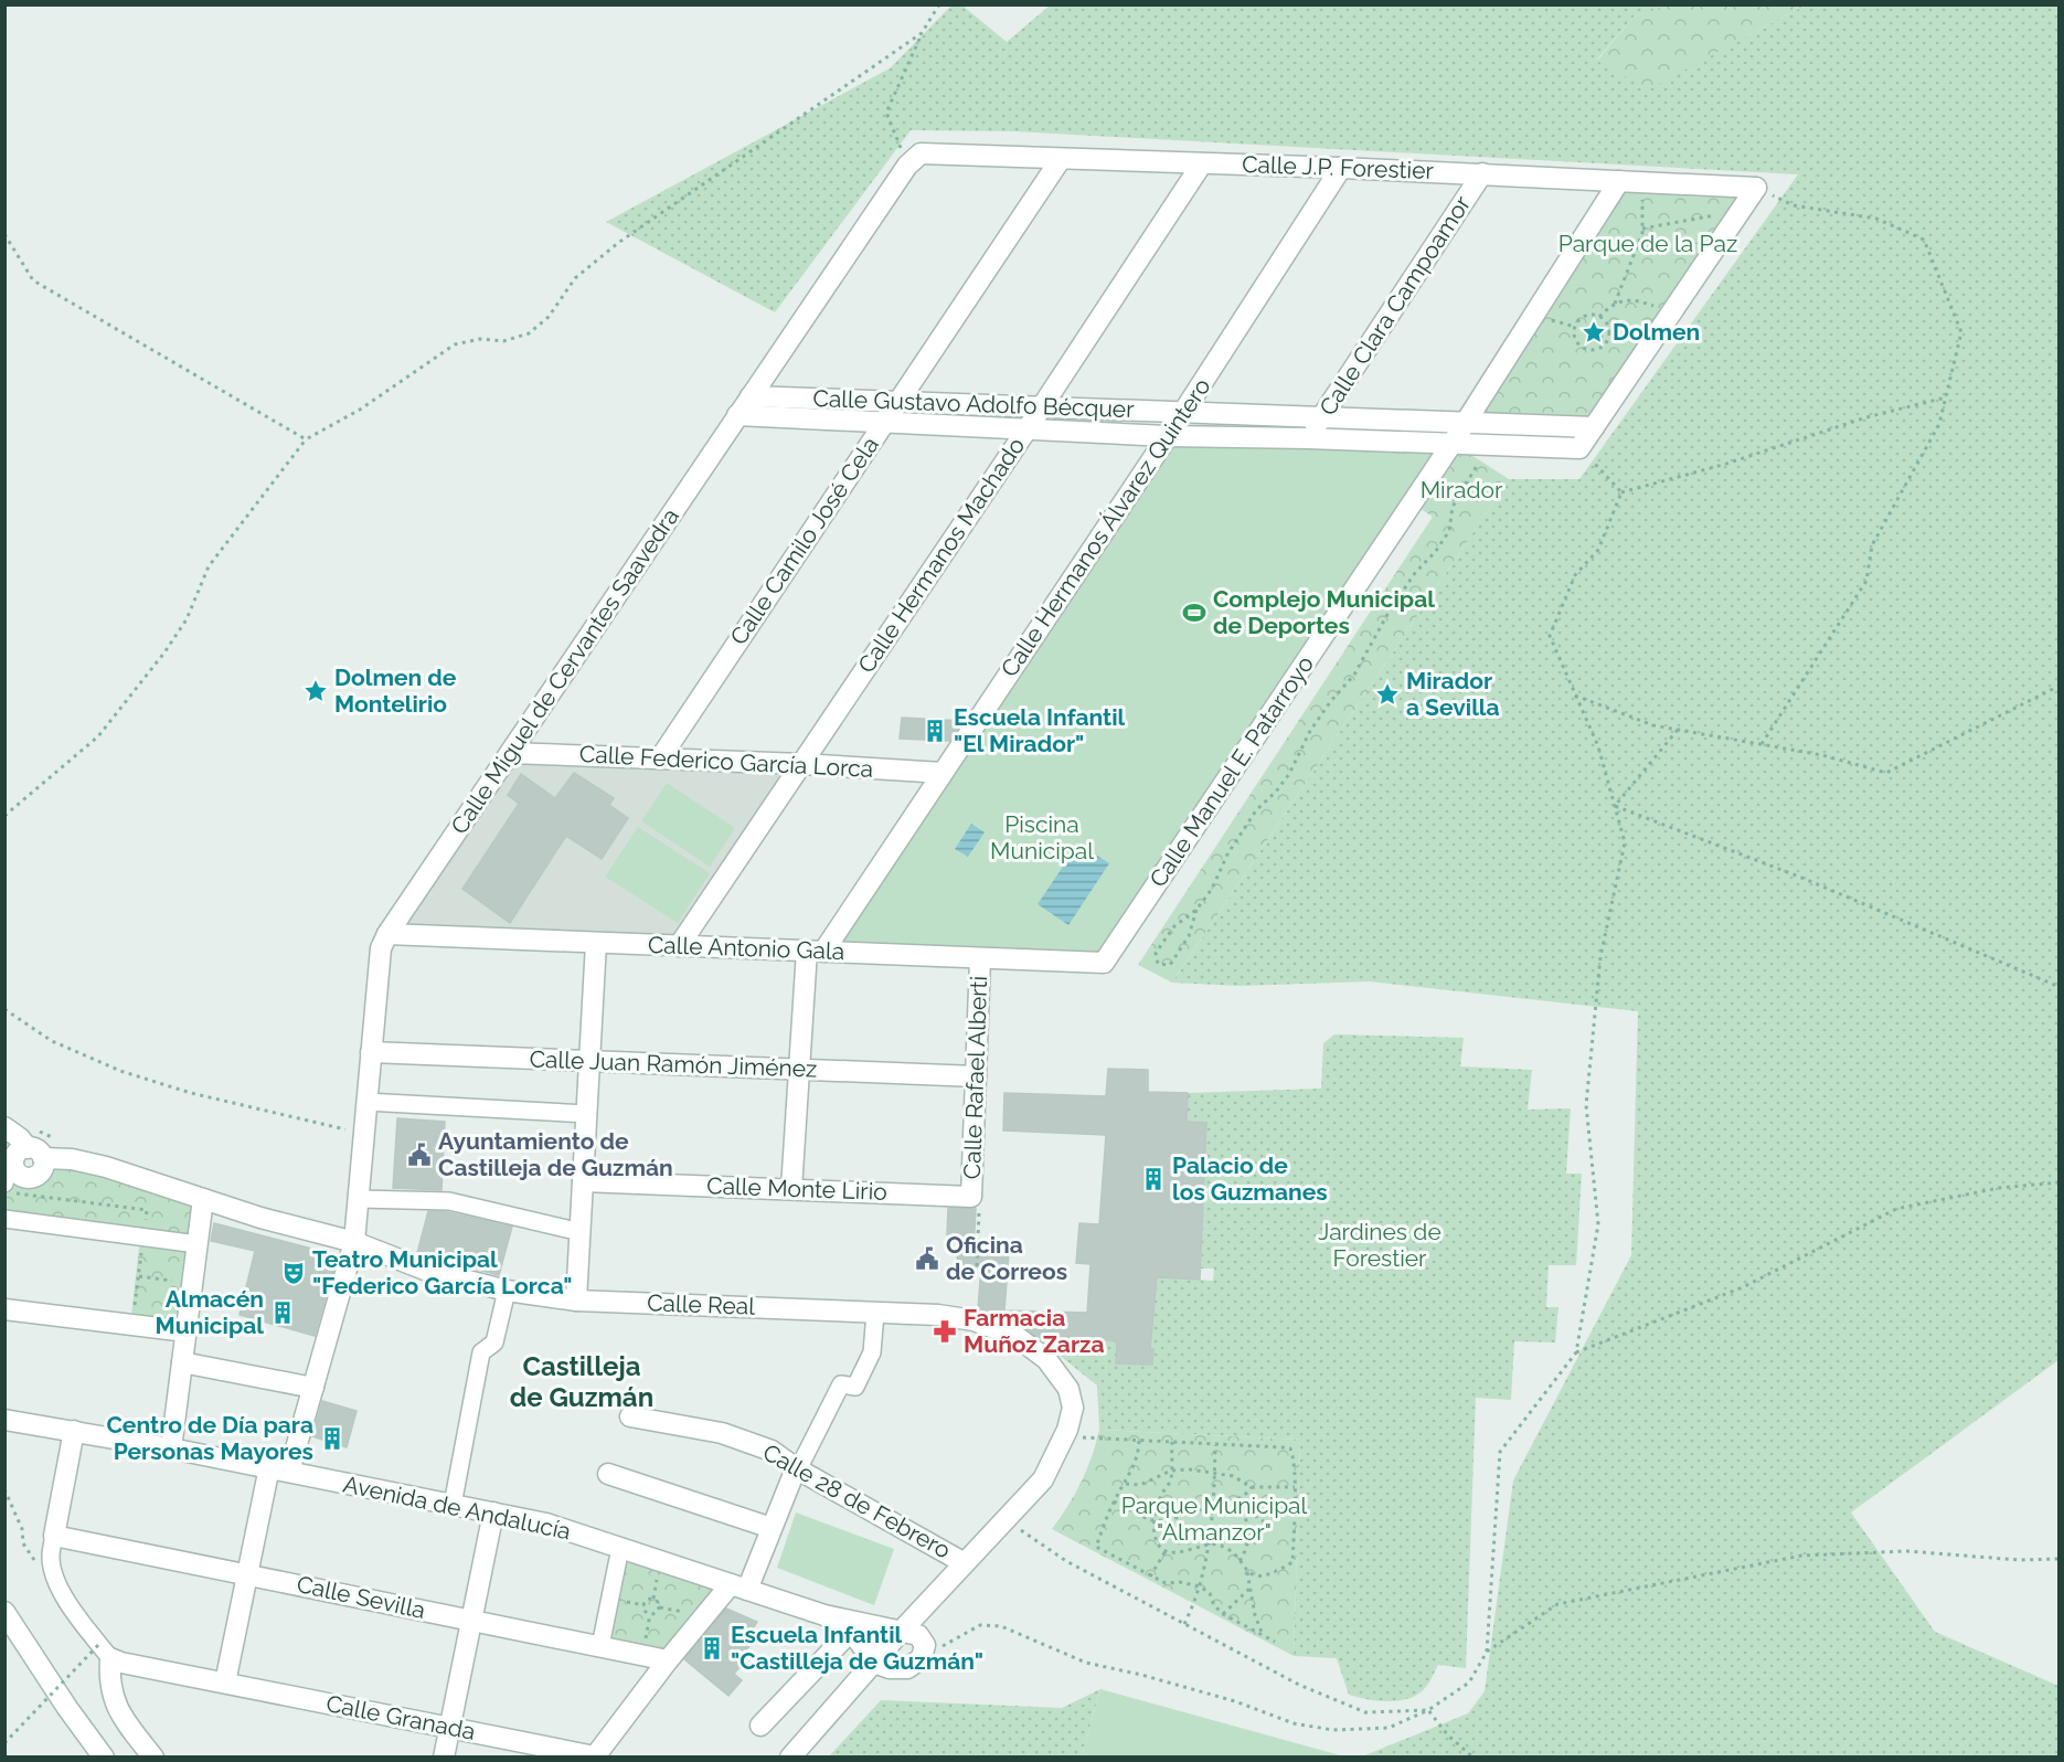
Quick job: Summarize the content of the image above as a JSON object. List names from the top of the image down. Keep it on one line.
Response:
{"streets":{"street":["Calle J.P. Forestier","Calle Clara Campoamor","Calle Gustavo Adolfo Bécquer","Calle Hermanos Álvarez Quintero","Calle Camilo José Cela","Calle Hermanos Machado","Calle Miguel de Cervantes Saavedra","Calle Federico García Lorca","Calle Manuel E. Patarroyo","Calle Antonio Gala","Calle Juan Ramón Jiménez","Calle Rafael Alberti","Calle Monte Lirio","Calle Real","Calle 28 de Febrero","Avenida de Andalucía","Calle Sevilla","Calle Granada"]},"crossings":[["Calle J.P. Forestier","Calle Clara Campoamor"],["Calle J.P. Forestier","Calle Hermanos Álvarez Quintero"],["Calle J.P. Forestier","Calle Camilo José Cela"],["Calle J.P. Forestier","Calle Hermanos Machado"],["Calle J.P. Forestier","Calle Miguel de Cervantes Saavedra"],["Calle J.P. Forestier","Calle Manuel E. Patarroyo"],["Calle Clara Campoamor","Calle Gustavo Adolfo Bécquer"],["Calle Gustavo Adolfo Bécquer","Calle Hermanos Álvarez Quintero"],["Calle Gustavo Adolfo Bécquer","Calle Camilo José Cela"],["Calle Gustavo Adolfo Bécquer","Calle Hermanos Machado"],["Calle Gustavo Adolfo Bécquer","Calle Miguel de Cervantes Saavedra"],["Calle Gustavo Adolfo Bécquer","Calle Manuel E. Patarroyo"],["Calle Hermanos Álvarez Quintero","Calle Federico García Lorca"],["Calle Hermanos Álvarez Quintero","Calle Antonio Gala"],["Calle Camilo José Cela","Calle Federico García Lorca"],["Calle Hermanos Machado","Calle Federico García Lorca"],["Calle Hermanos Machado","Calle Antonio Gala"],["Calle Miguel de Cervantes Saavedra","Calle Federico García Lorca"],["Calle Miguel de Cervantes Saavedra","Calle Antonio Gala"],["Calle Miguel de Cervantes Saavedra","Calle Juan Ramón Jiménez"],["Calle Miguel de Cervantes Saavedra","Calle Real"],["Calle Miguel de Cervantes Saavedra","Avenida de Andalucía"],["Calle Manuel E. Patarroyo","Calle Antonio Gala"],["Calle Antonio Gala","Calle Rafael Alberti"],["Calle Juan Ramón Jiménez","Calle Rafael Alberti"],["Calle Rafael Alberti","Calle Monte Lirio"],["Calle Real","Calle 28 de Febrero"],["Calle Real","Avenida de Andalucía"],["Calle 28 de Febrero","Calle Granada"],["Avenida de Andalucía","Calle Granada"],["Calle Sevilla","Calle Granada"]],"districts":["Castilleja de Guzmán"],"parks":["Parque de la Paz","Mirador","Piscina Municipal","Jardines de Forestier","Parque Municipal \"Almanzor\""],"places":{"place":["Dolmen","Dolmen de Montelirio","Mirador a Sevilla"],"sports":["Complejo Municipal de Deportes"],"building":["Escuela Infantil \"El Mirador\"","Palacio de los Guzmanes","Almacén Municipal","Centro de Día para Personas Mayores","Escuela Infantil \"Castilleja de Guzmán\""],"public building":["Ayuntamiento de Castilleja de Guzmán","Oficina de Correos"],"theatre":["Teatro Municipal \"Federico García Lorca\""],"pharmacy":["Farmacia Muñoz Zarza"]}}
